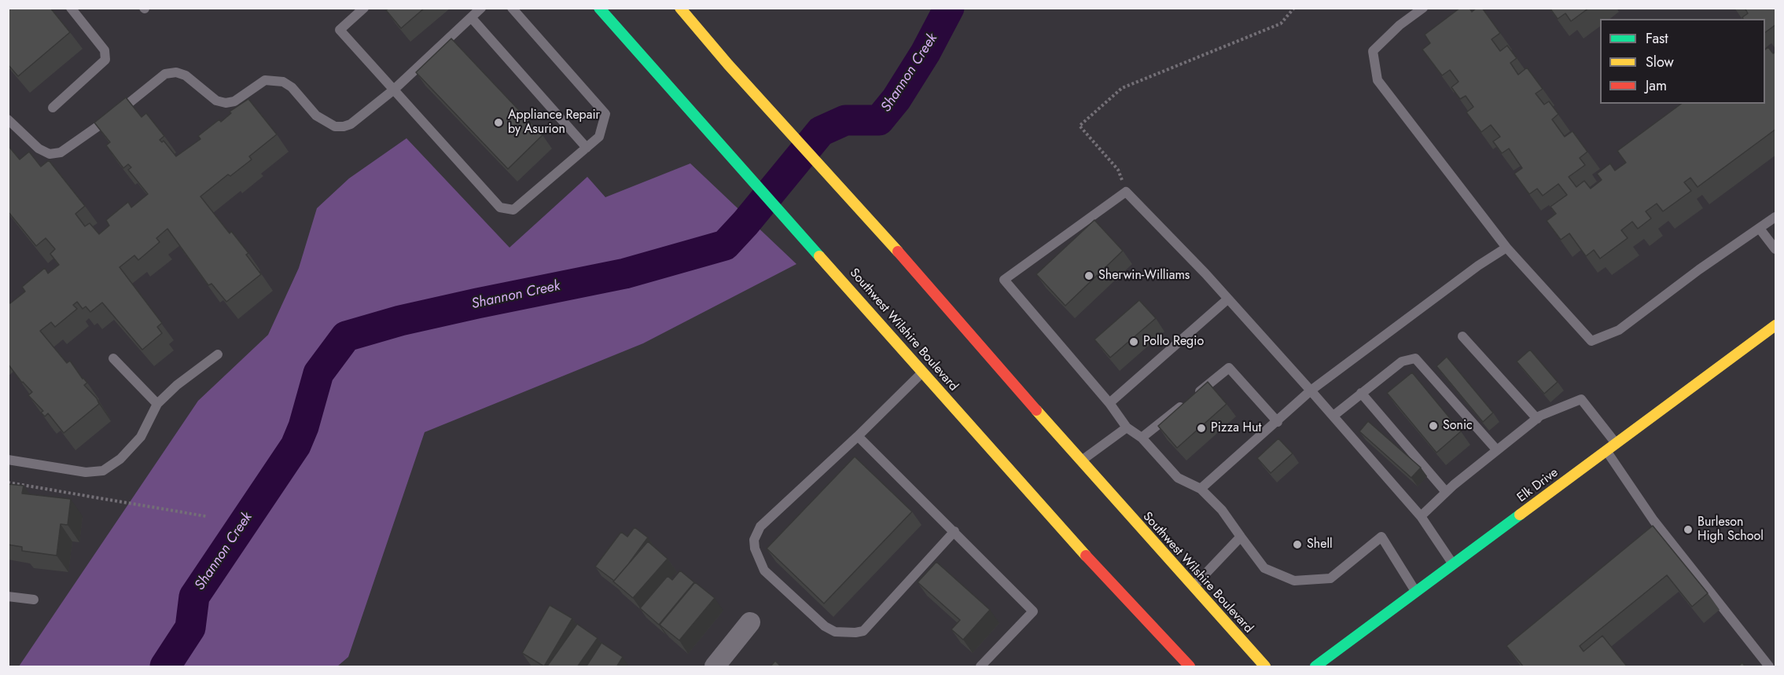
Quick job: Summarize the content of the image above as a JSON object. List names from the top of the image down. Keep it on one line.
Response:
{"streets":{"main road":["Southwest Wilshire Boulevard","Elk Drive"]},"water":["Shannon Creek"],"places":["Appliance Repair by Asurion","Sherwin-Williams","Pollo Regio","Sonic","Pizza Hut","Burleson High School","Shell"],"legend":["Fast","Slow","Jam"]}
